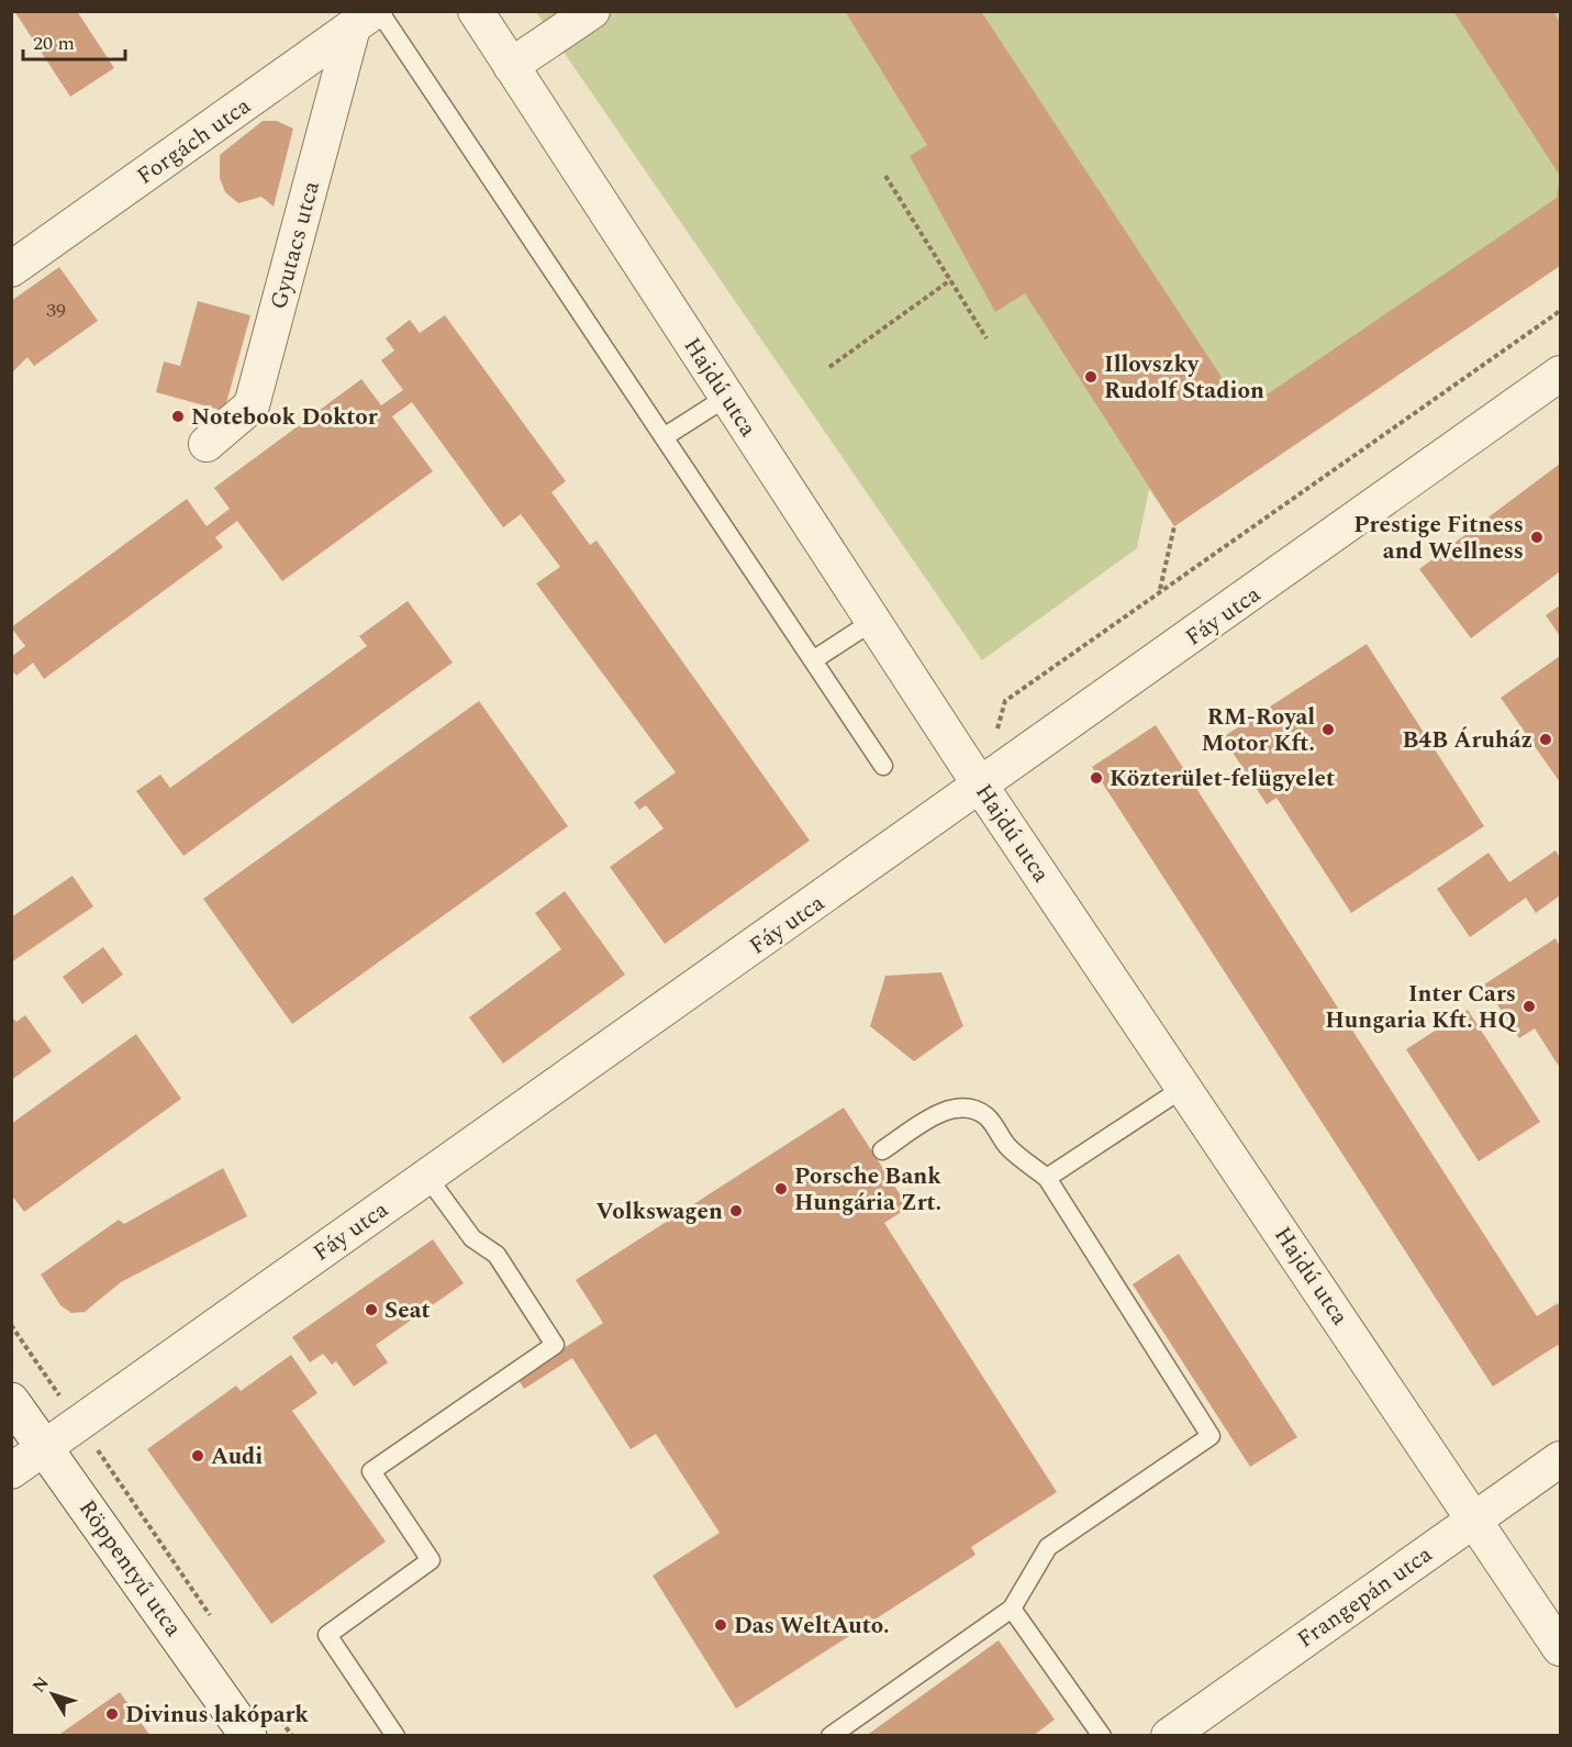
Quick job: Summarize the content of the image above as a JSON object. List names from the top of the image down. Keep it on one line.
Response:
{"streets":{"street":["Forgách utca","Gyutacs utca","Hajdú utca","Fáy utca","Röppentyű utca","Frangepán utca"]},"crossings":[["Forgách utca","Gyutacs utca"],["Hajdú utca","Fáy utca"],["Hajdú utca","Frangepán utca"],["Fáy utca","Röppentyű utca"]],"places":["Illovszky Rudolf Stadion","Notebook Doktor","Prestige Fitness and Wellness","RM-Royal Motor Kft.","B4B Áruház","Közterület-felügyelet","Inter Cars Hungaria Kft. HQ","Porsche Bank Hungária Zrt.","Volkswagen","Seat","Audi","Das WeltAuto.","Divinus lakópark"],"house_numbers":["39"],"scale_bar":"20 m","north":"top left"}
